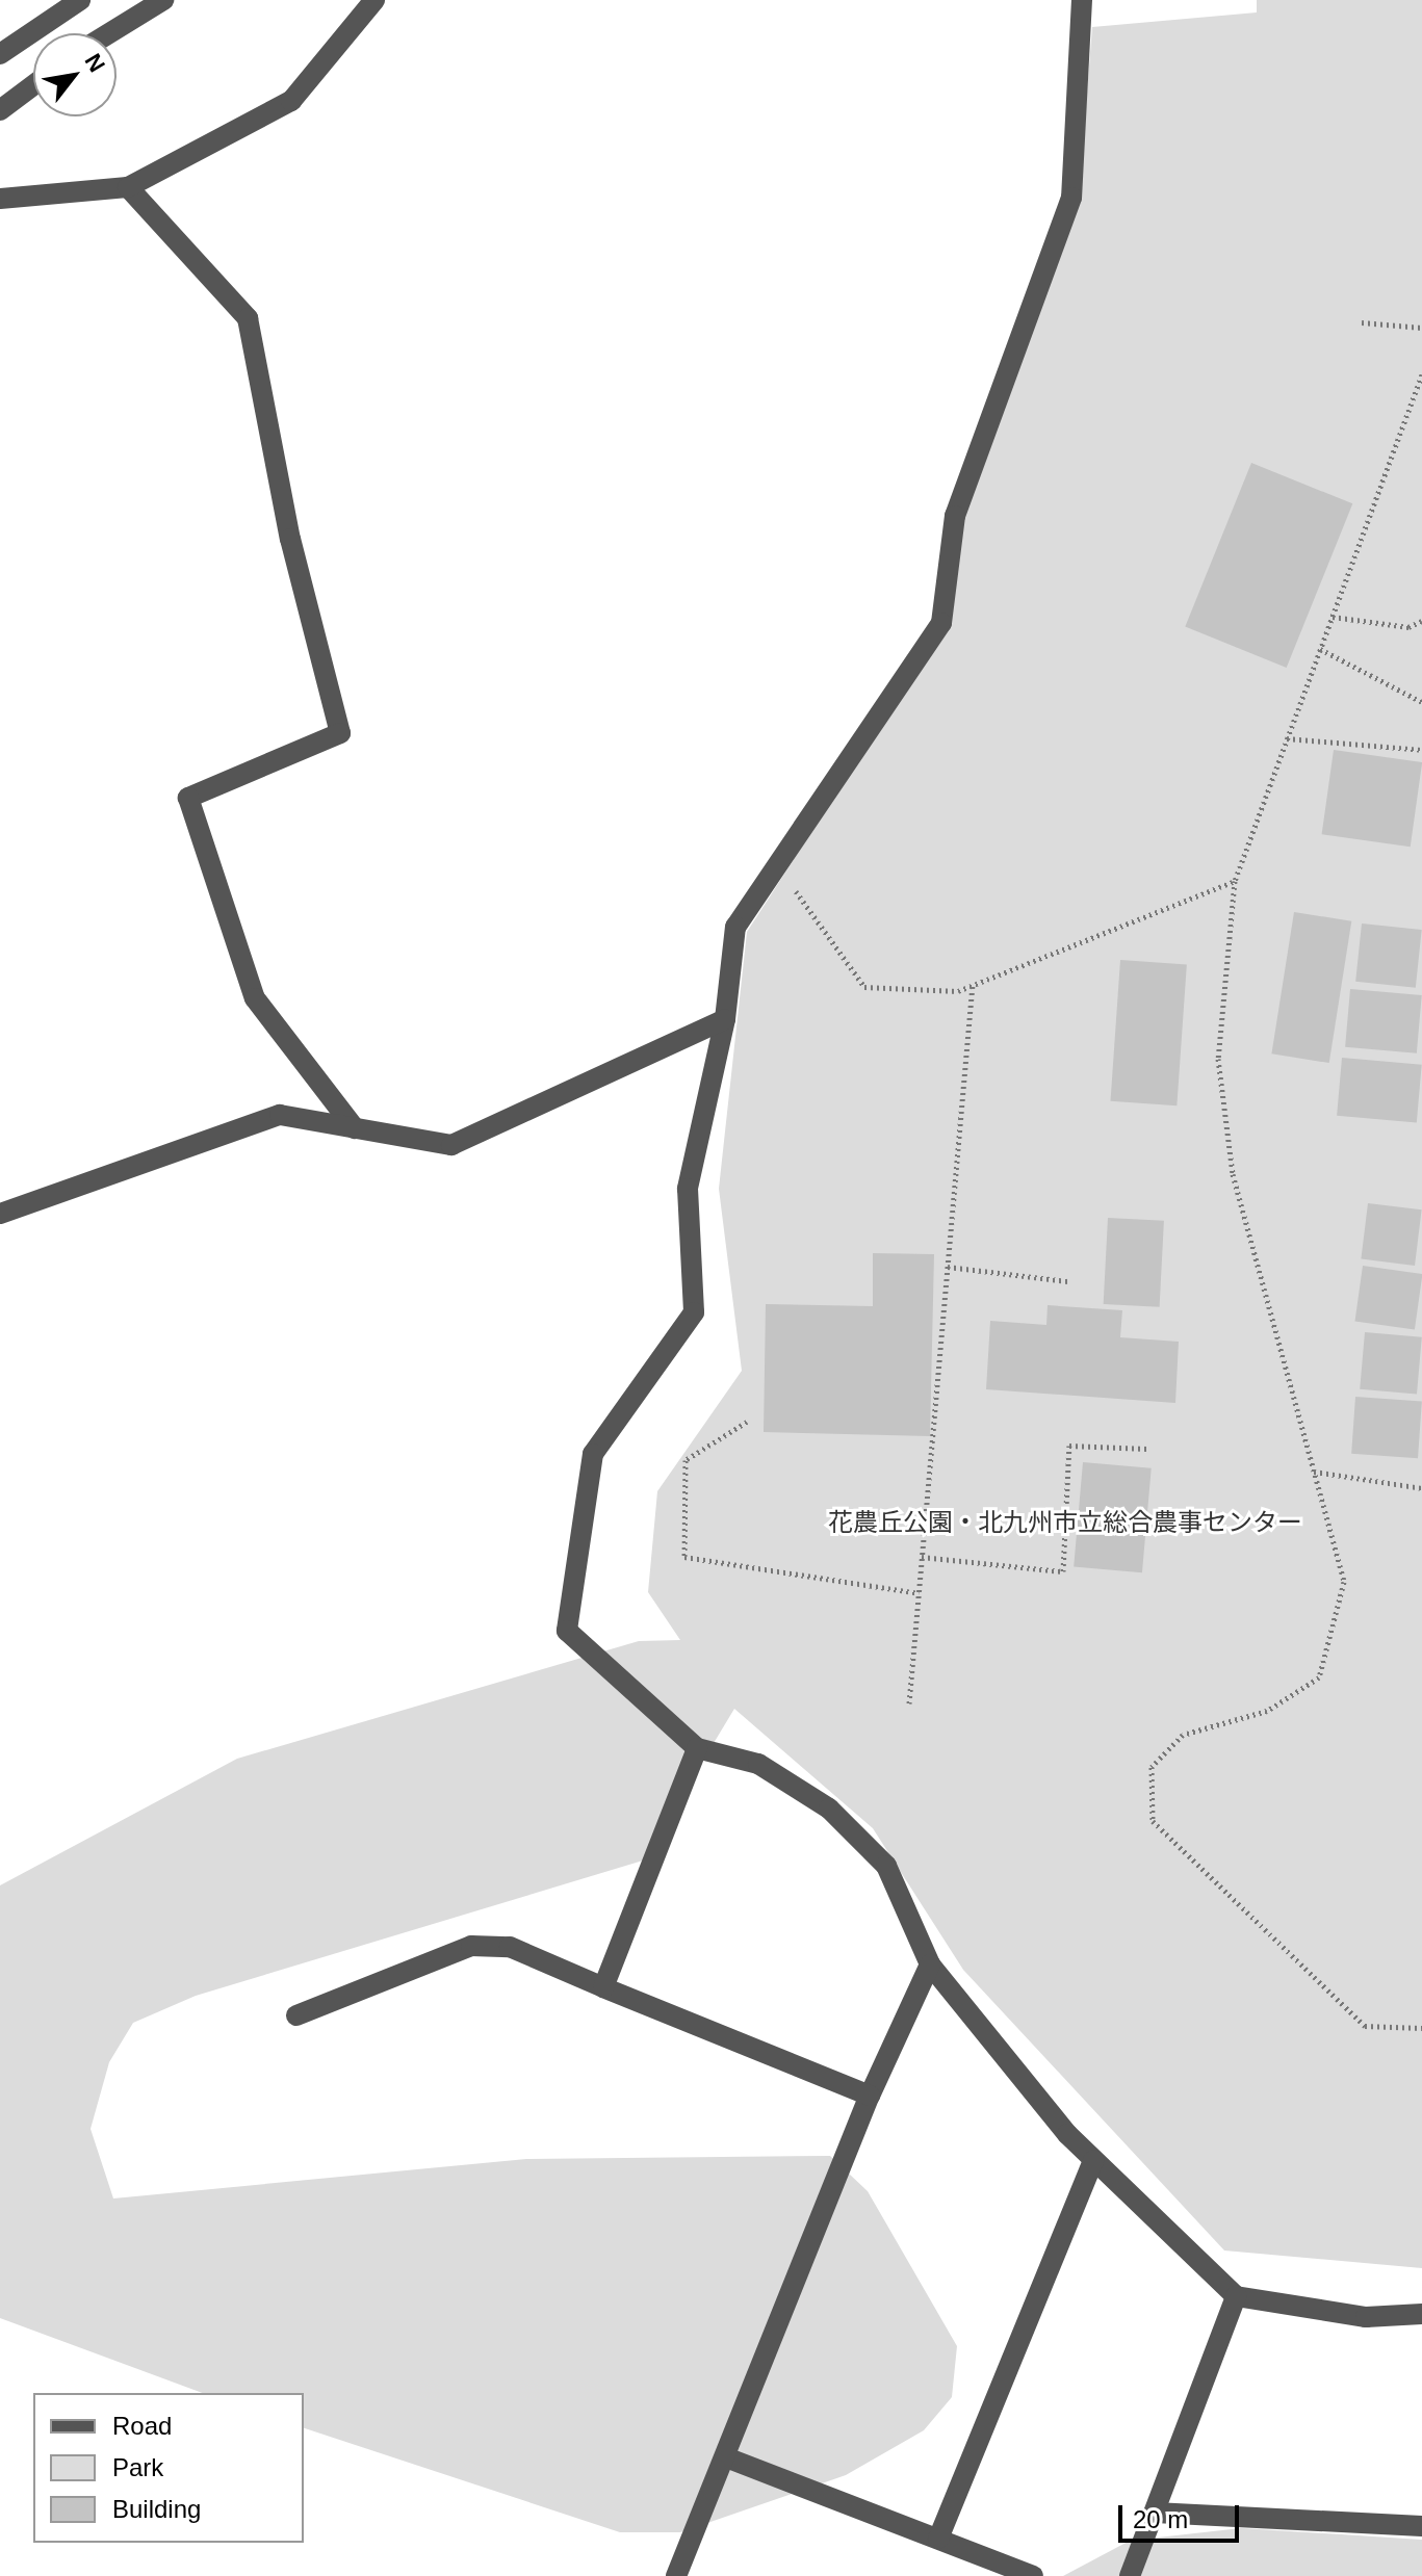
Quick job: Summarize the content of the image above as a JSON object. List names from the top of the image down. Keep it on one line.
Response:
{"parks":["花農丘公園・北九州市立総合農事センター"],"legend":["Road","Park","Building"],"scale_bar":"20 m","north":"top right"}
